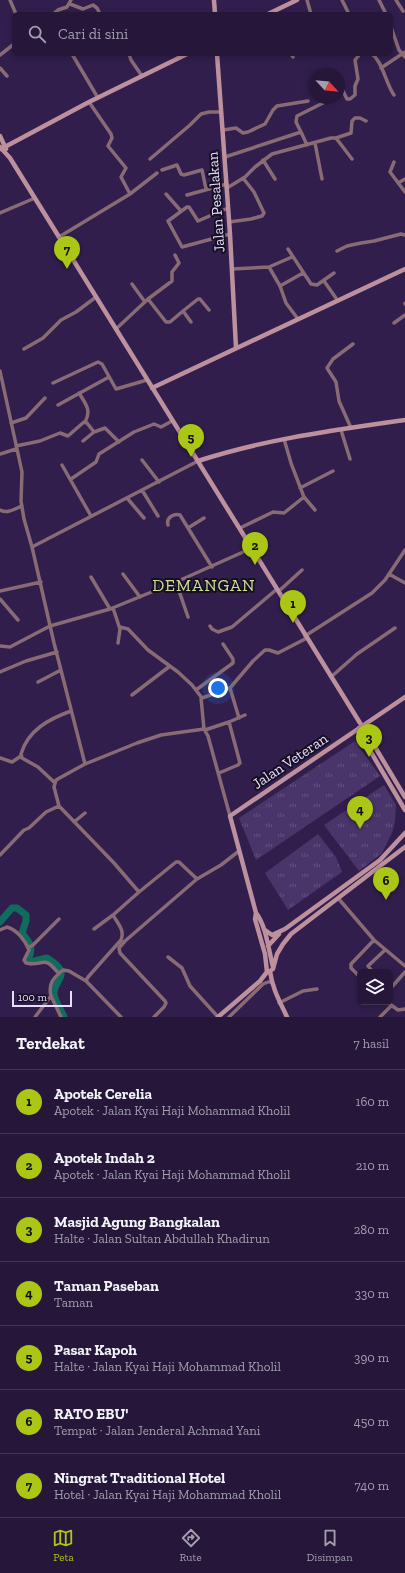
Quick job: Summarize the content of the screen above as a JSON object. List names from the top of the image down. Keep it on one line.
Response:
{"streets":{"street":["Jalan Pesalakan","Jalan Veteran"]},"districts":["DEMANGAN"],"scale_bar":"100 m","north":"bottom right","page":{"search":"Cari di sini","pins":["7","5","2","1","3","4","6"],"scale":"100 m","heading":["Terdekat","7 hasil"],"list":[{"mark":"1","name":"Apotek Cerelia","note":"Apotek · Jalan Kyai Haji Mohammad Kholil","value":"160 m"},{"mark":"2","name":"Apotek Indah 2","note":"Apotek · Jalan Kyai Haji Mohammad Kholil","value":"210 m"},{"mark":"3","name":"Masjid Agung Bangkalan","note":"Halte · Jalan Sultan Abdullah Khadirun","value":"280 m"},{"mark":"4","name":"Taman Paseban","note":"Taman","value":"330 m"},{"mark":"5","name":"Pasar Kapoh","note":"Halte · Jalan Kyai Haji Mohammad Kholil","value":"390 m"},{"mark":"6","name":"RATO EBU'","note":"Tempat · Jalan Jenderal Achmad Yani","value":"450 m"},{"mark":"7","name":"Ningrat Traditional Hotel","note":"Hotel · Jalan Kyai Haji Mohammad Kholil","value":"740 m"}],"nav":["Peta","Rute","Disimpan"]}}
